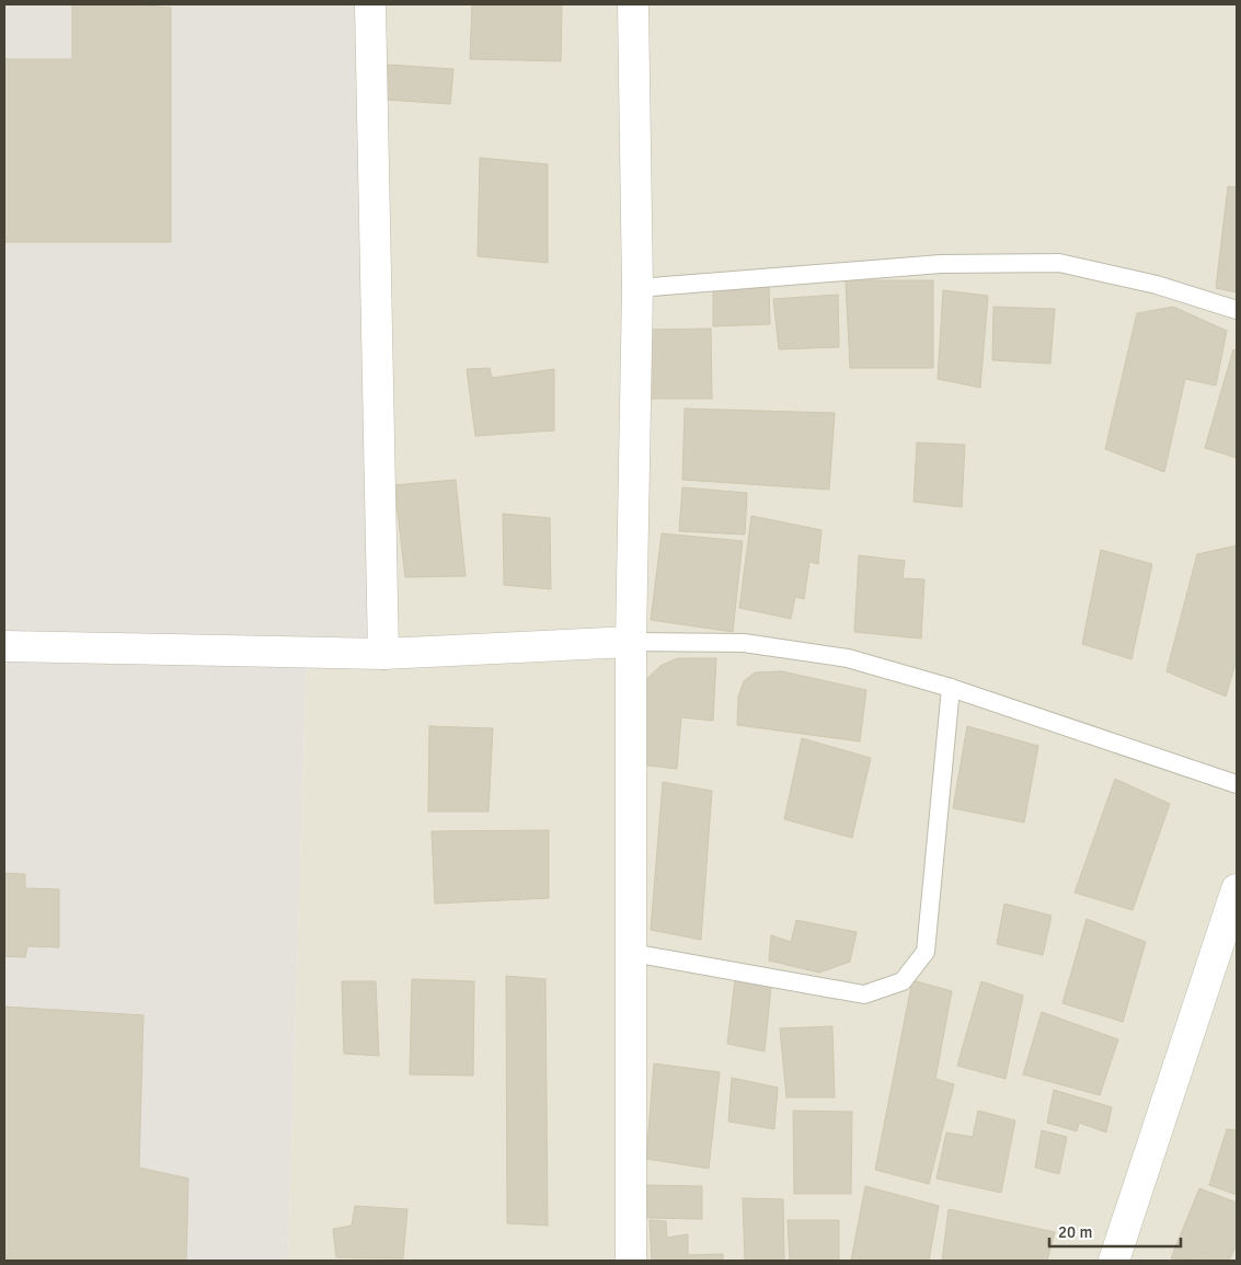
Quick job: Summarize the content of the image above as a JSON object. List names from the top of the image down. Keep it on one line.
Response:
{"scale_bar":"20 m"}
